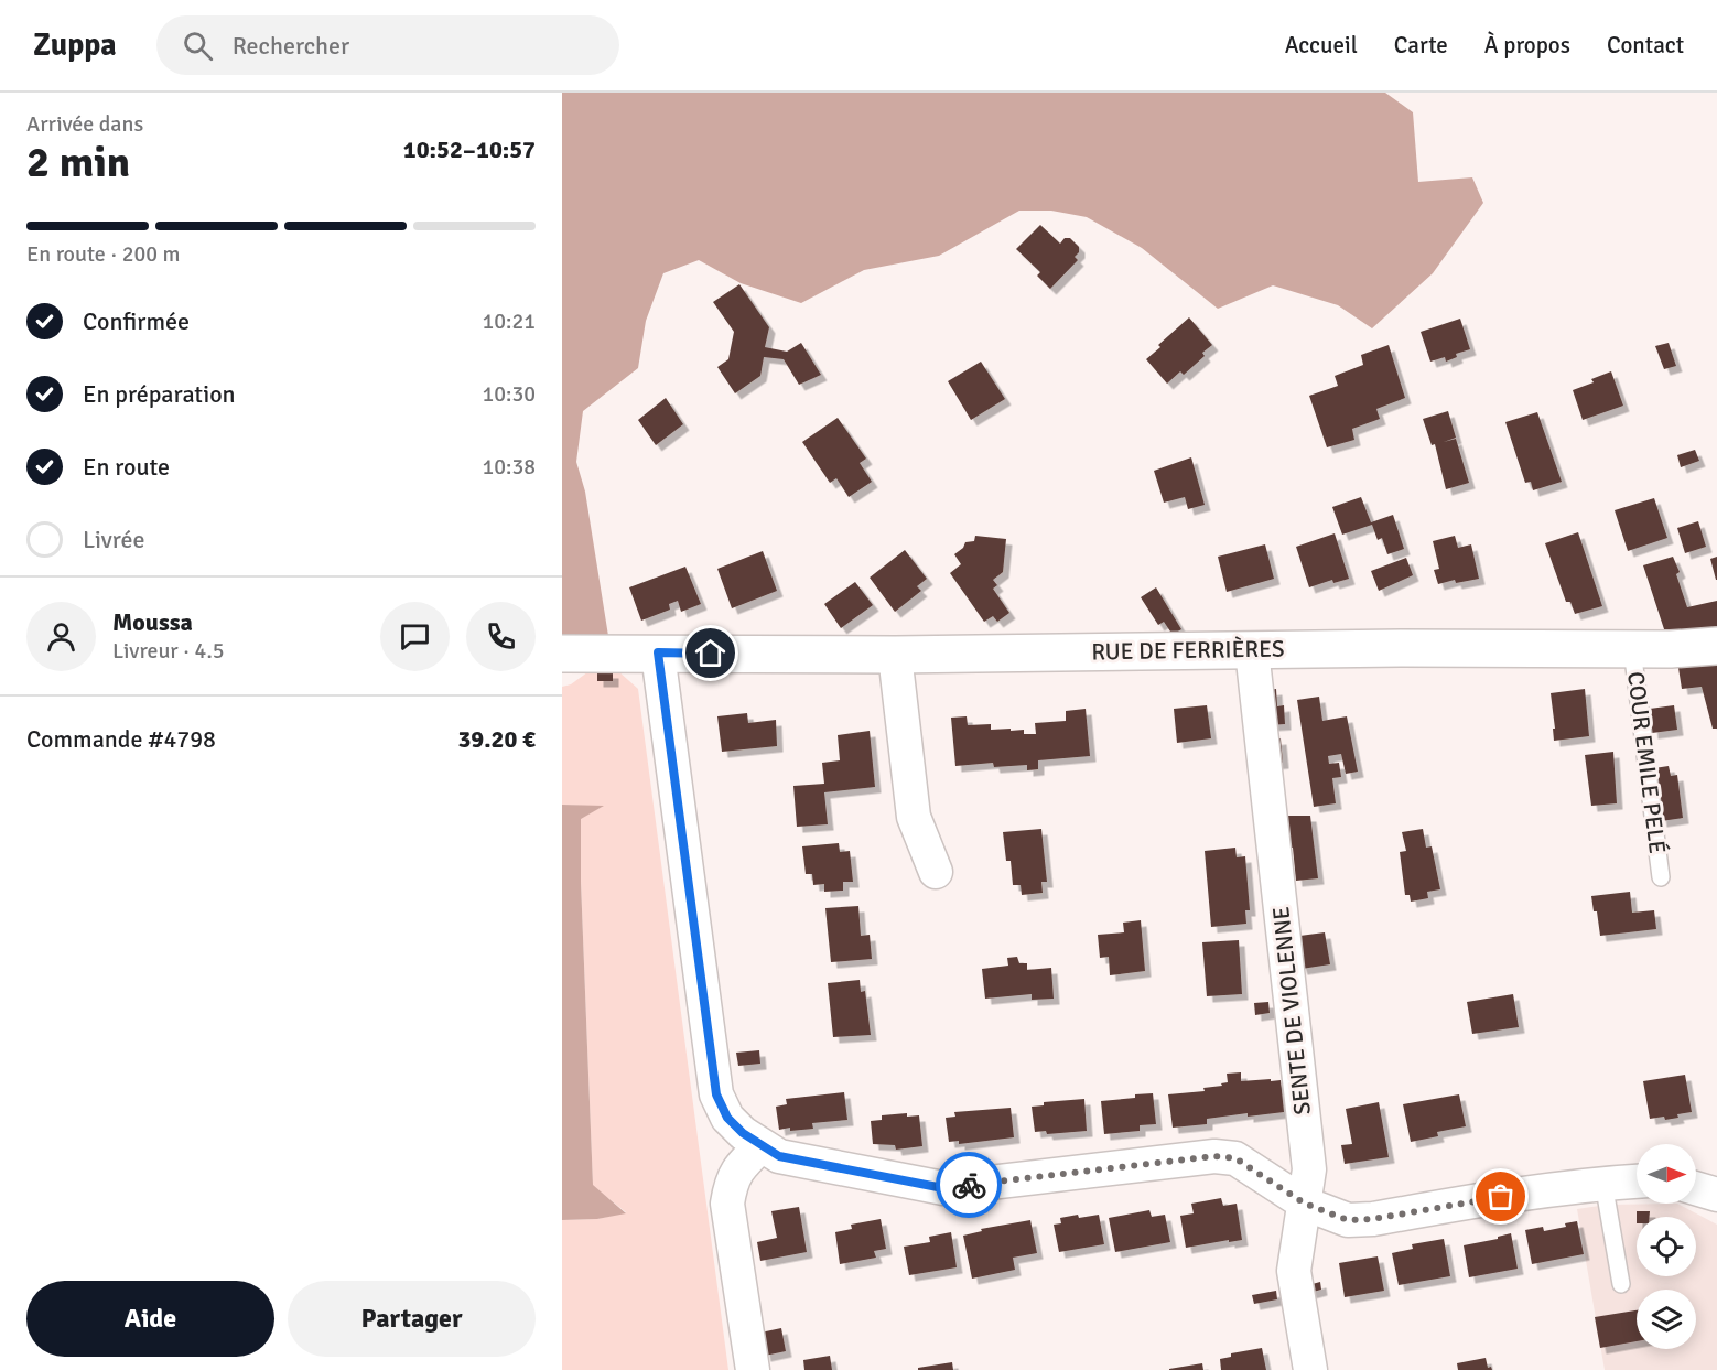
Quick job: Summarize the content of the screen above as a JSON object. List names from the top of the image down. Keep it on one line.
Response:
{"streets":{"street":["RUE DE FERRIÈRES","SENTE DE VIOLENNE"],"lane":["COUR EMILE PELÉ"]},"crossings":[["RUE DE FERRIÈRES","COUR EMILE PELÉ"],["RUE DE FERRIÈRES","SENTE DE VIOLENNE"]],"north":"right","page":{"header":"Zuppa","search":"Rechercher","nav":["Accueil","Carte","À propos","Contact"],"heading":["2 min","Arrivée dans","10:52–10:57"],"panel":["Moussa","Livreur · 4.5","Commande #4798","39.20 €"],"bar":"En route · 200 m","list":[["Confirmée","10:21"],["En préparation","10:30"],["En route","10:38"],"Livrée"],"buttons":["Aide","Partager"]}}
